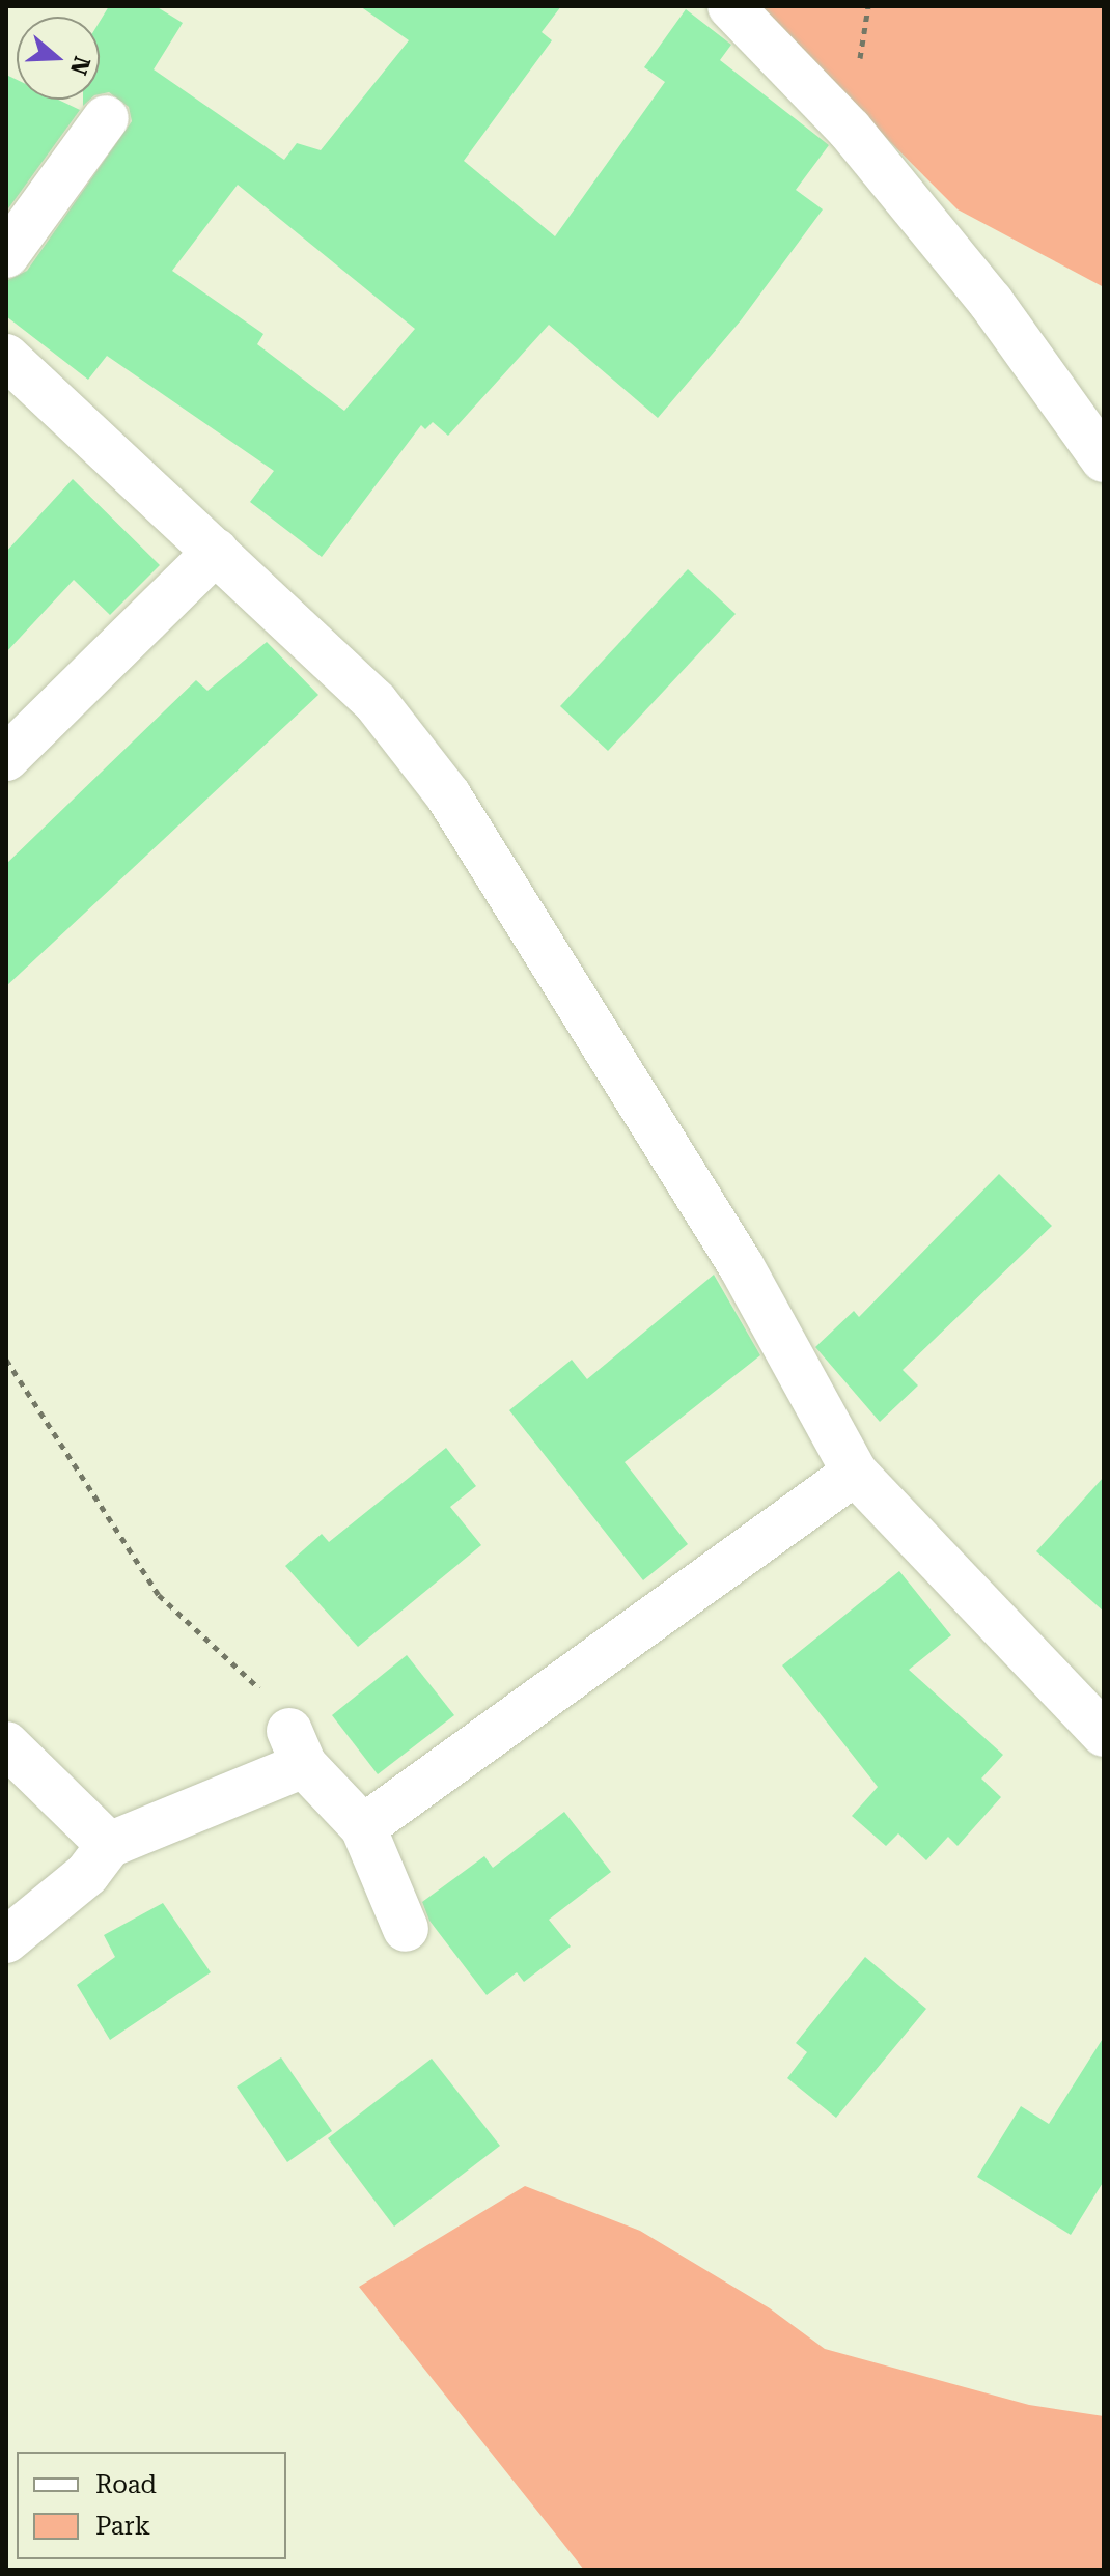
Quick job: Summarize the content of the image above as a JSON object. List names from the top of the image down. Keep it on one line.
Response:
{"legend":["Road","Park"],"north":"right"}
